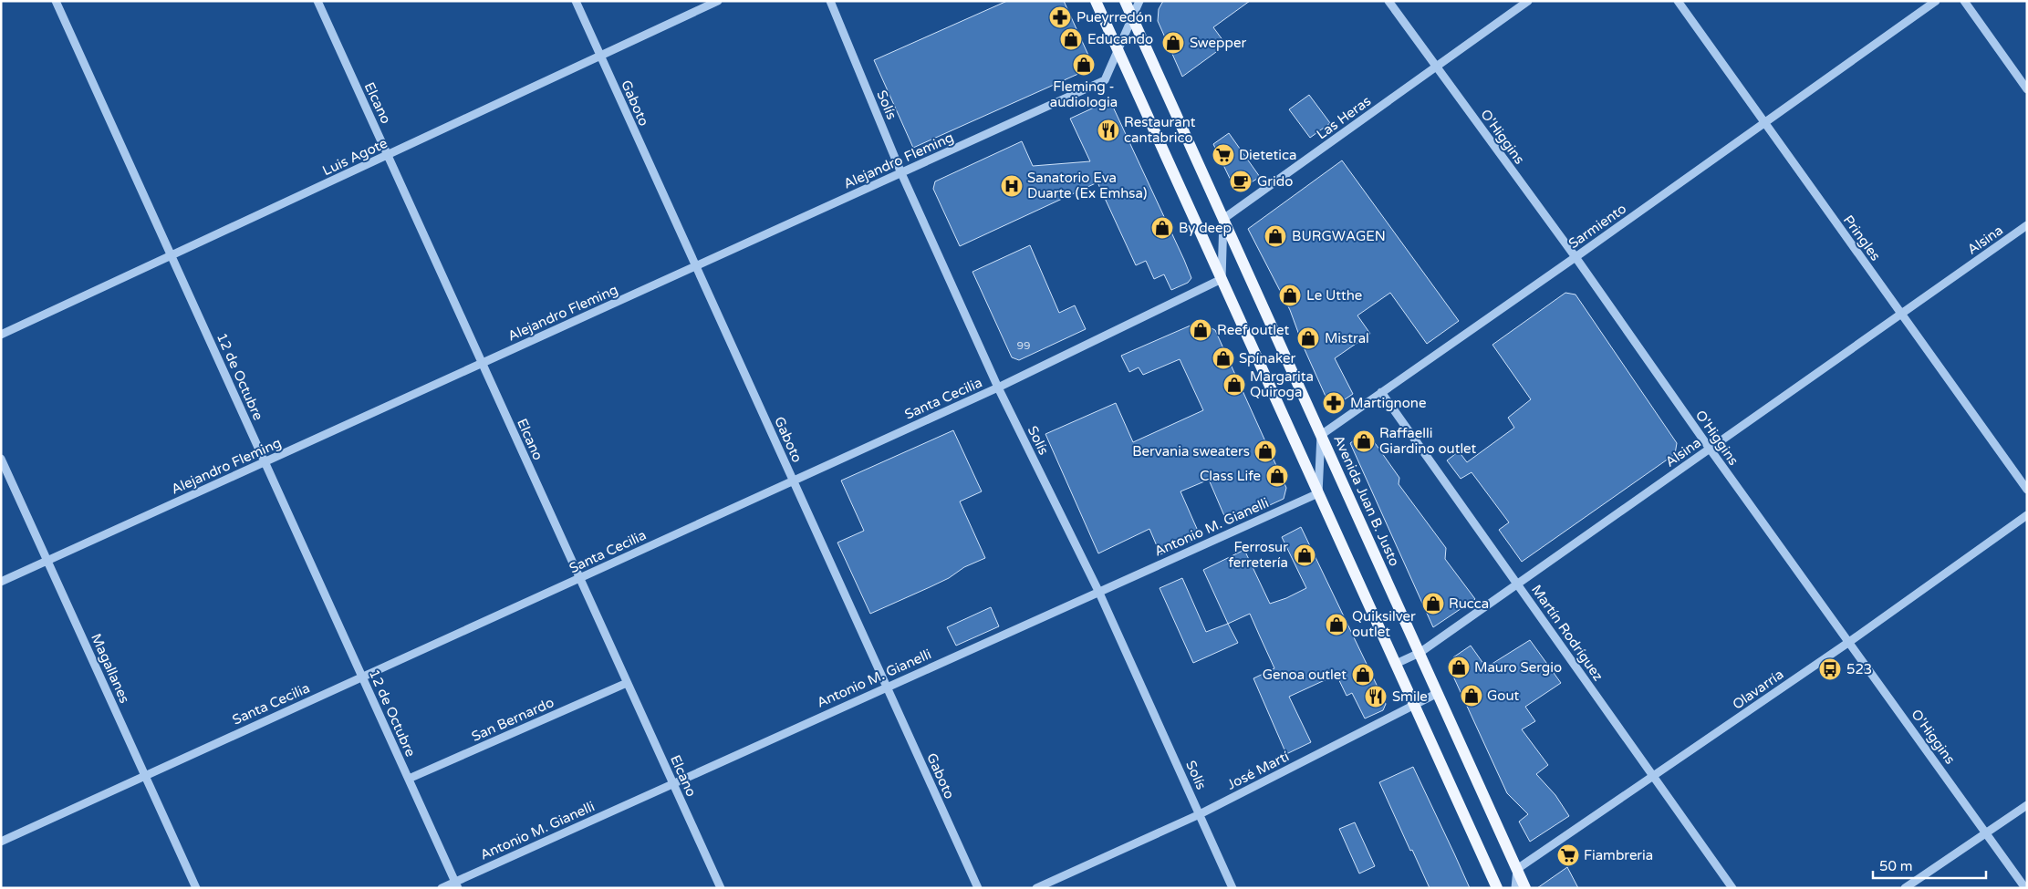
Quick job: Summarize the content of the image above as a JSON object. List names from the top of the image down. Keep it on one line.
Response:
{"streets":{"main road":["Avenida Juan B. Justo"],"street":["Elcano","Gaboto","Solís","Las Heras","O'Higgins","Luis Agote","Alejandro Fleming","Sarmiento","Pringles","Alsina","12 de Octubre","Santa Cecilia","Antonio M. Gianelli","Martín Rodríguez","Magallanes","Olavarría","San Bernardo","José Martí"]},"crossings":[["Elcano","Luis Agote"],["Elcano","Alejandro Fleming"],["Elcano","Santa Cecilia"],["Elcano","Antonio M. Gianelli"],["Elcano","San Bernardo"],["Gaboto","Luis Agote"],["Gaboto","Alejandro Fleming"],["Gaboto","Santa Cecilia"],["Gaboto","Antonio M. Gianelli"],["Solís","Alejandro Fleming"],["Solís","Santa Cecilia"],["Solís","Antonio M. Gianelli"],["Solís","José Martí"],["Las Heras","O'Higgins"],["Las Heras","Avenida Juan B. Justo"],["O'Higgins","Sarmiento"],["O'Higgins","Alsina"],["O'Higgins","Olavarría"],["Luis Agote","12 de Octubre"],["Alejandro Fleming","12 de Octubre"],["Alejandro Fleming","Avenida Juan B. Justo"],["Alejandro Fleming","Magallanes"],["Sarmiento","Pringles"],["Sarmiento","Avenida Juan B. Justo"],["Sarmiento","Martín Rodríguez"],["Pringles","Alsina"],["Alsina","Avenida Juan B. Justo"],["Alsina","Martín Rodríguez"],["12 de Octubre","Santa Cecilia"],["12 de Octubre","Antonio M. Gianelli"],["12 de Octubre","San Bernardo"],["Santa Cecilia","Magallanes"],["Avenida Juan B. Justo","Olavarría"],["Avenida Juan B. Justo","José Martí"],["Martín Rodríguez","Olavarría"]],"places":{"pharmacy":["Pueyrredón","Martignone"],"shop":["Educando","Swepper","Fleming - audiologia","By deep","BURGWAGEN","Le Utthe","Reef outlet","Mistral","Spínaker","Margarita Quiroga","Raffaelli Giardino outlet","Bervania sweaters","Class Life","Ferrosur ferretería","Rucca","Quiksilver outlet","Mauro Sergio","Genoa outlet","Gout"],"restaurant":["Restaurant cantabrico","Smile"],"supermarket":["Dietetica","Fiambreria"],"cafe":["Grido"],"hospital":["Sanatorio Eva Duarte (Ex Emhsa)"],"bus stop":["523"]},"house_numbers":["99"],"scale_bar":"50 m"}
